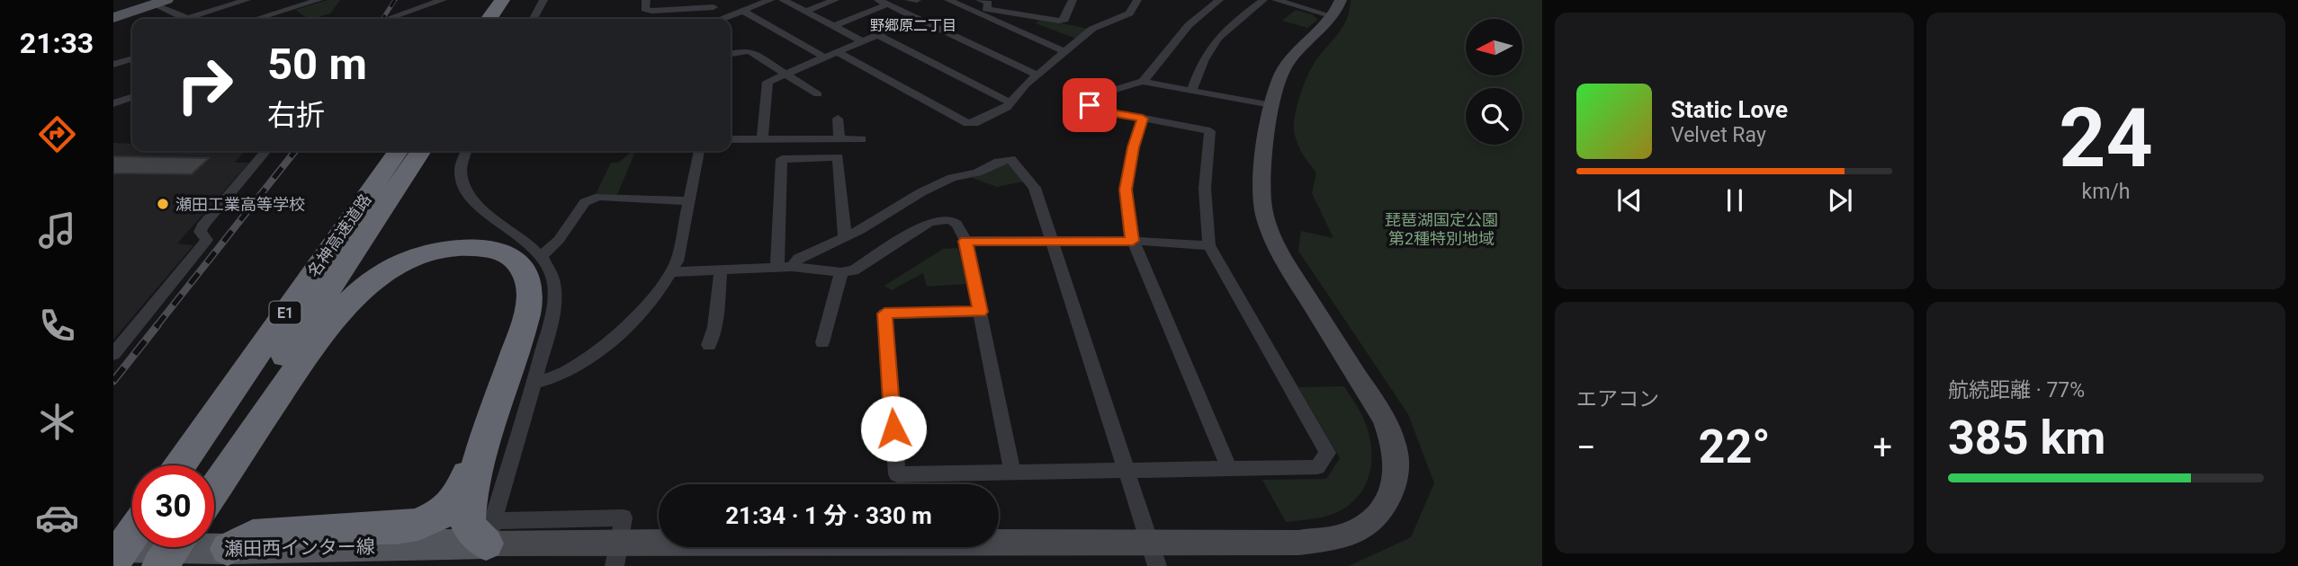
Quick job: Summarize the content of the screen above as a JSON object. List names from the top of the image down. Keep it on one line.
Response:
{"streets":{"highway":["名神高速道路","E1"],"main road":["瀬田西インター線"]},"districts":["野郷原二丁目"],"parks":["琵琶湖国定公園 第2種特別地域"],"places":["瀬田工業高等学校"],"north":"left","page":{"tabs":"21:33","tile":[["24","km/h"],"エアコン",["航続距離 · 77%","385 km"]],"turn":["50 m","右折"],"song":["Static Love","Velvet Ray"],"heat":["−","22°","+"],"limit":"30","trip":"21:34 · 1 分 · 330 m"}}
